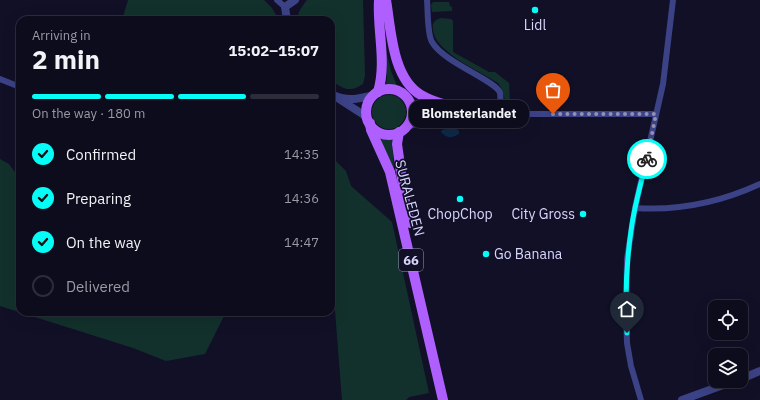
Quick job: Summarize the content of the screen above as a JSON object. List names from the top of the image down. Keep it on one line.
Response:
{"streets":{"main road":["SURALEDEN","66"]},"crossings":[["SURALEDEN","66"]],"places":["Lidl","Blomsterlandet","ChopChop","City Gross","Go Banana"],"page":{"heading":["2 min","Arriving in","15:02–15:07"],"bar":"On the way · 180 m","bubble":"Blomsterlandet","list":[["Confirmed","14:35"],["Preparing","14:36"],["On the way","14:47"],"Delivered"]}}
